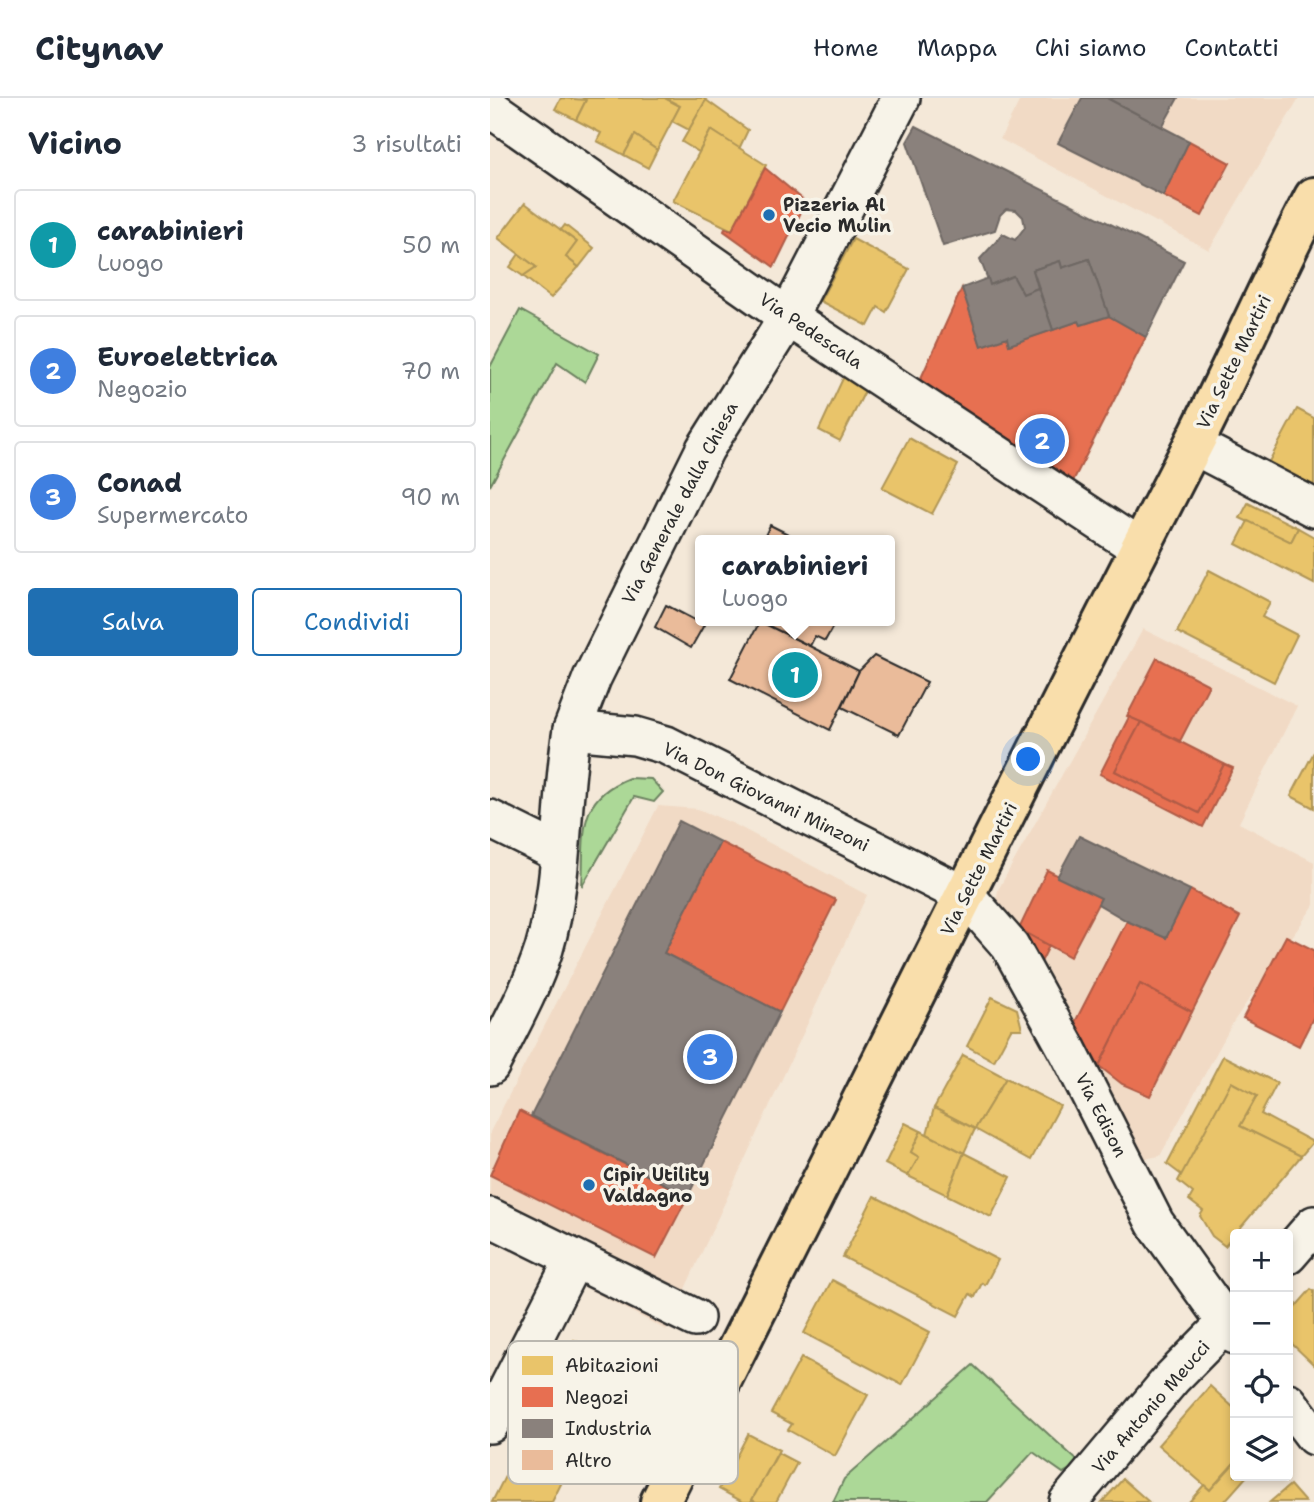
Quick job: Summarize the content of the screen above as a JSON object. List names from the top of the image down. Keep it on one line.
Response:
{"streets":{"main road":["Via Sette Martiri"],"street":["Via Pedescala","Via Generale dalla Chiesa","Via Don Giovanni Minzoni","Via Edison","Via Antonio Meucci"]},"crossings":[["Via Pedescala","Via Sette Martiri"],["Via Pedescala","Via Generale dalla Chiesa"],["Via Sette Martiri","Via Don Giovanni Minzoni"],["Via Sette Martiri","Via Edison"],["Via Generale dalla Chiesa","Via Don Giovanni Minzoni"],["Via Don Giovanni Minzoni","Via Edison"]],"places":["Pizzeria Al Vecio Mulin","Cipir Utility Valdagno"],"legend":["Abitazioni","Negozi","Industria","Altro"],"page":{"header":"Citynav","nav":["Home","Mappa","Chi siamo","Contatti"],"heading":["Vicino","3 risultati"],"list":[{"mark":"1","name":"carabinieri","note":"Luogo","value":"50 m"},{"mark":"2","name":"Euroelettrica","note":"Negozio","value":"70 m"},{"mark":"3","name":"Conad","note":"Supermercato","value":"90 m"}],"pins":["2","1","3"],"popup":["carabinieri","Luogo"],"buttons":["Salva","Condividi"],"map_buttons":["+","−"]}}
